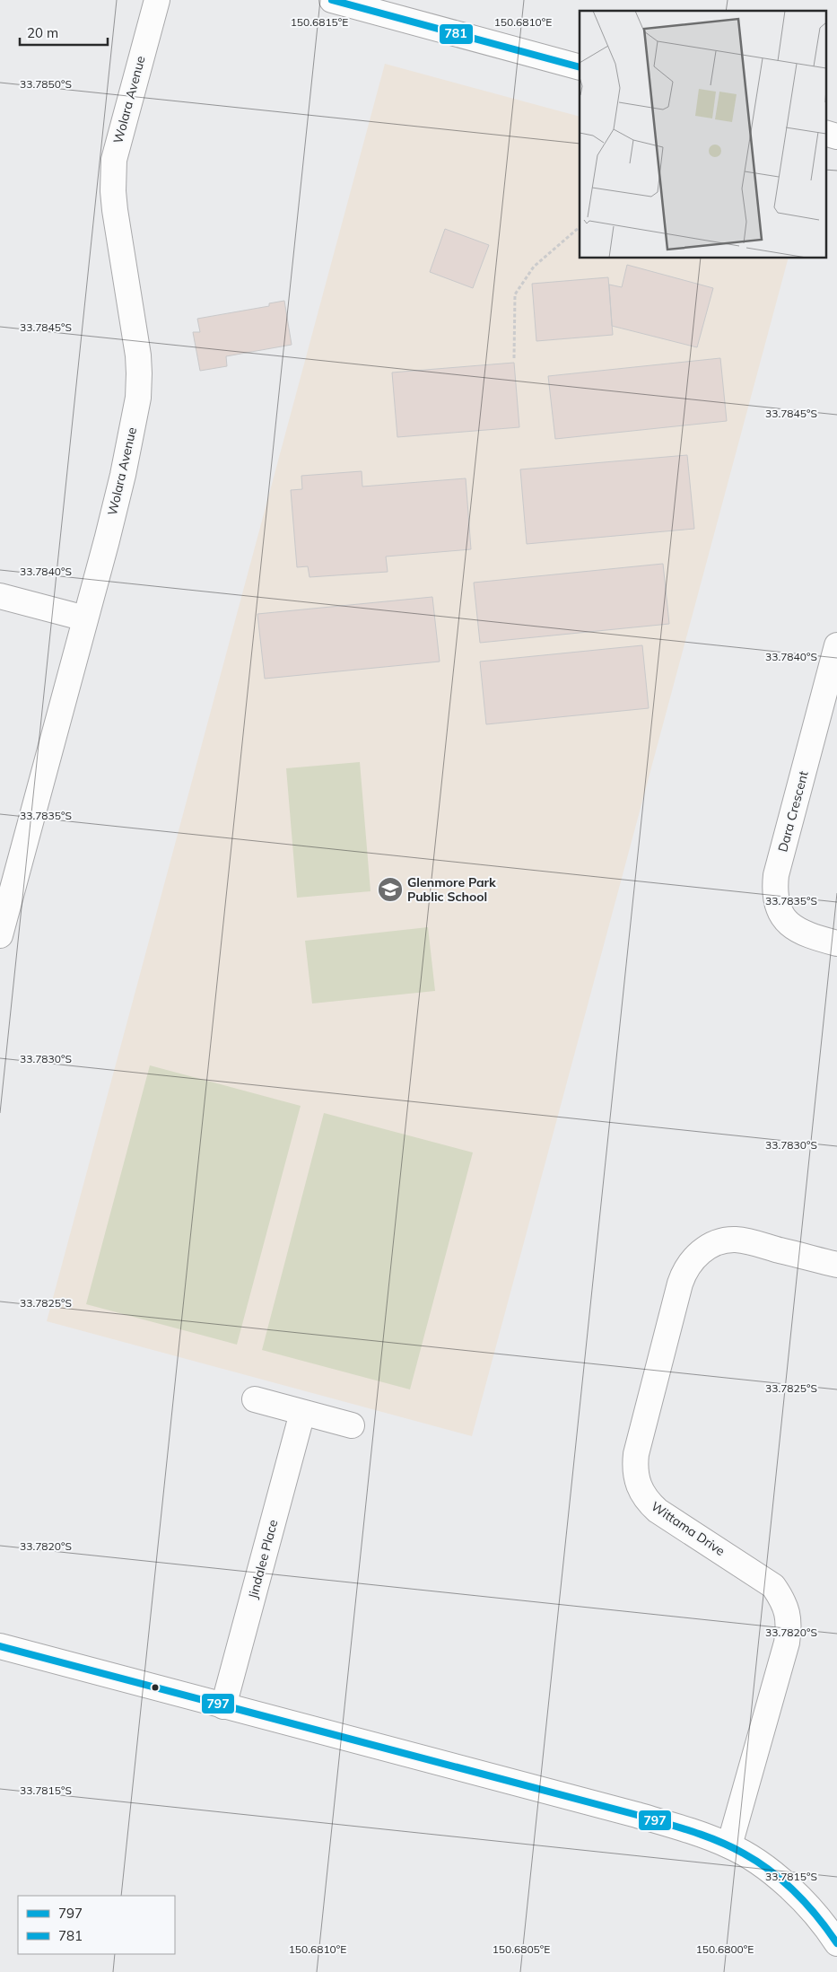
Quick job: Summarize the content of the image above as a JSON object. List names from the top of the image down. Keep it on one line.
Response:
{"streets":{"street":["Wolara Avenue","Dara Crescent","Wittama Drive","Jindalee Place"]},"places":{"school or university":["Glenmore Park Public School"]},"lines":["transit line 781","transit line 797"],"legend":["797","781"],"scale_bar":"20 m","coordinates":["150.6815°E","150.6810°E","33.7850°S","33.7845°S","33.7840°S","33.7835°S","33.7830°S","33.7825°S","33.7820°S","33.7815°S","150.6805°E","150.6800°E"]}
